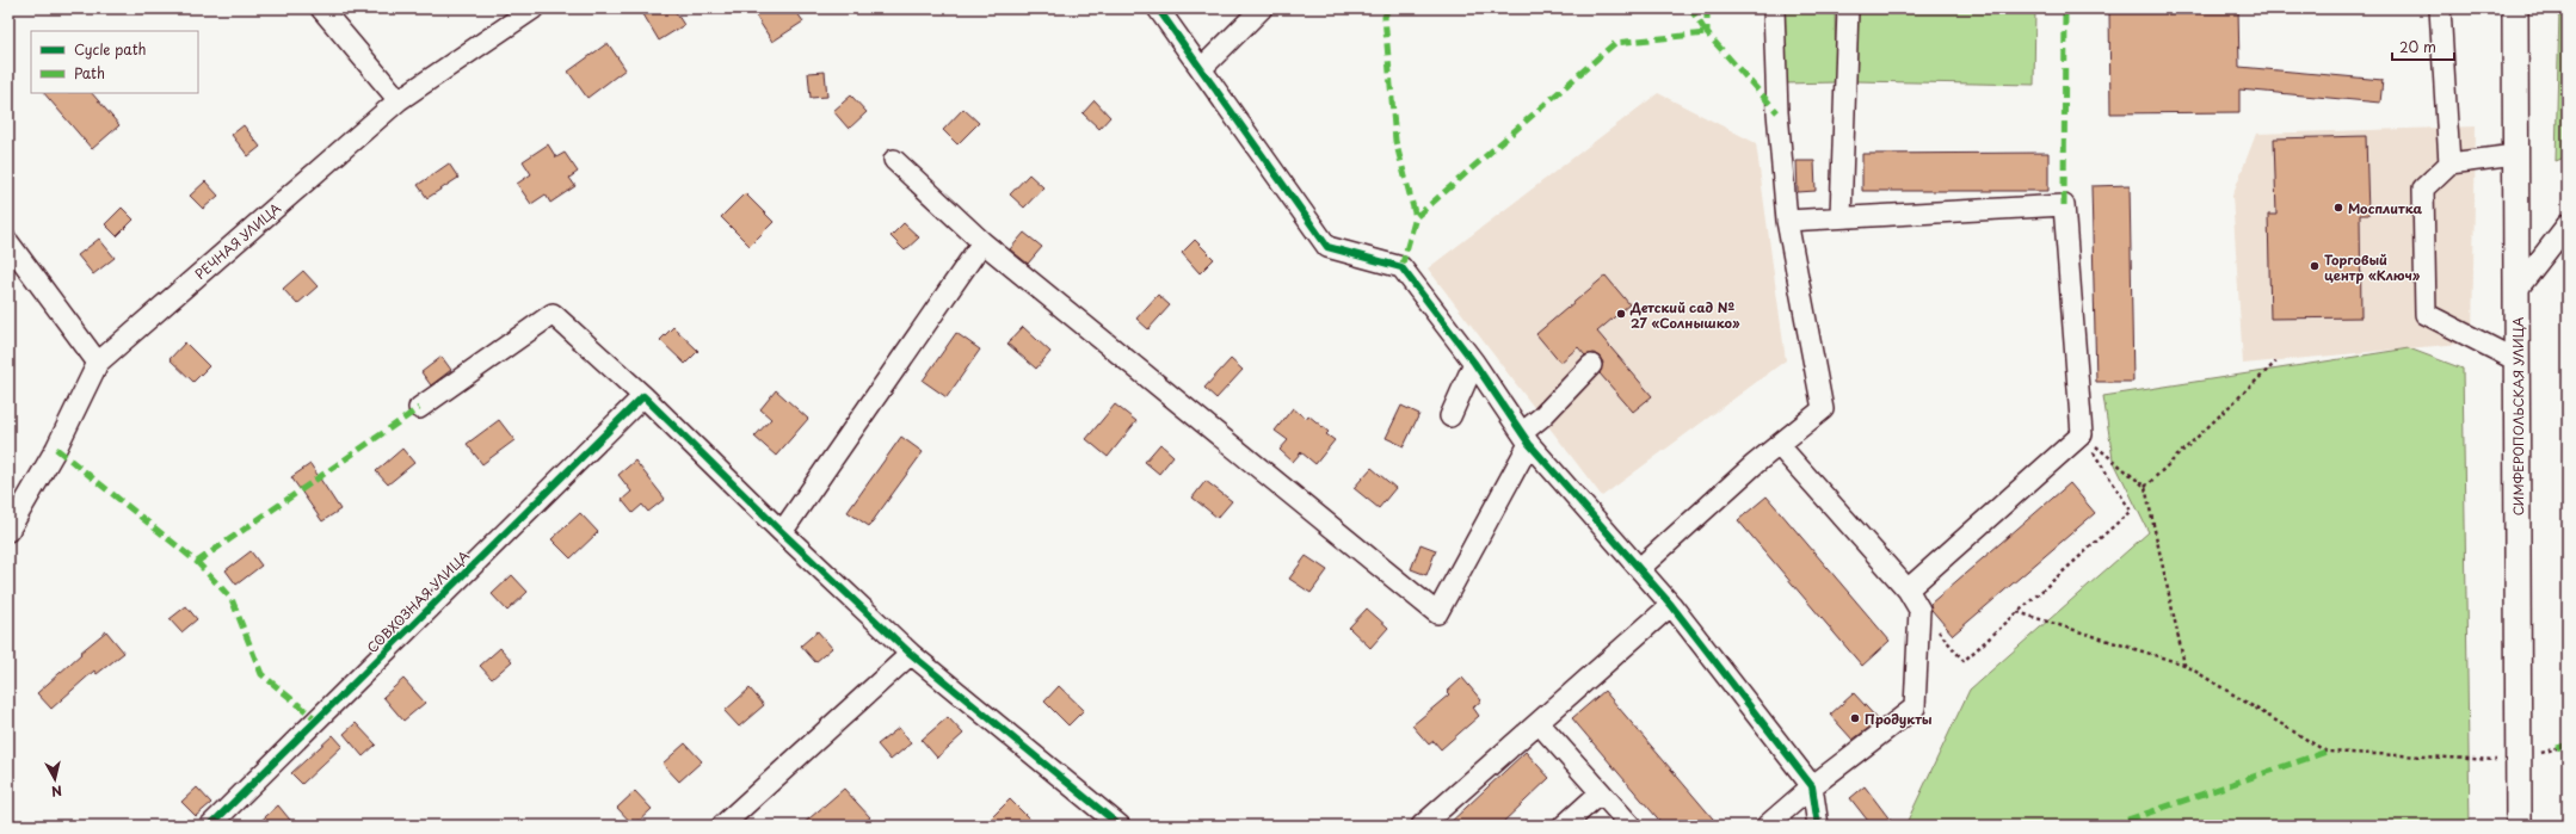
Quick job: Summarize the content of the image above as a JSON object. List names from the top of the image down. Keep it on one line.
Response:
{"streets":{"main road":["СИМФЕРОПОЛЬСКАЯ УЛИЦА"],"street":["РЕЧНАЯ УЛИЦА","СОВХОЗНАЯ УЛИЦА"]},"places":["Мосплитка","Торговый центр «Ключ»","Детский сад № 27 «Солнышко»","Продукты"],"legend":["Cycle path","Path"],"scale_bar":"20 m","north":"bottom"}
